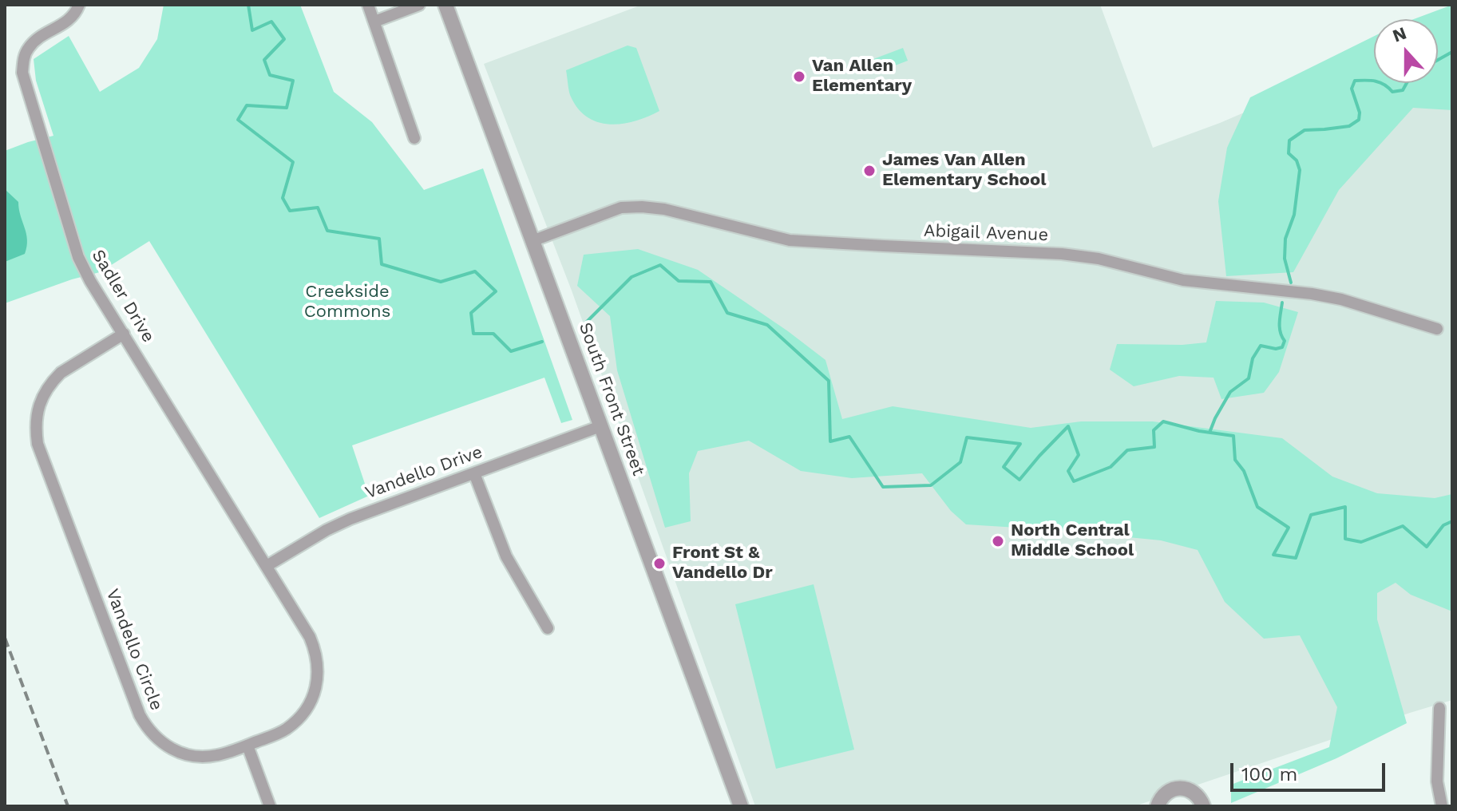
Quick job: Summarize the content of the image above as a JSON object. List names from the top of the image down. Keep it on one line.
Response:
{"streets":{"street":["Abigail Avenue","Sadler Drive","South Front Street","Vandello Drive","Vandello Circle"]},"crossings":[["Abigail Avenue","South Front Street"],["Sadler Drive","Vandello Drive"],["Sadler Drive","Vandello Circle"],["South Front Street","Vandello Drive"],["Vandello Drive","Vandello Circle"]],"parks":["Creekside Commons"],"places":["Van Allen Elementary","James Van Allen Elementary School","North Central Middle School","Front St & Vandello Dr"],"scale_bar":"100 m","north":"top"}
